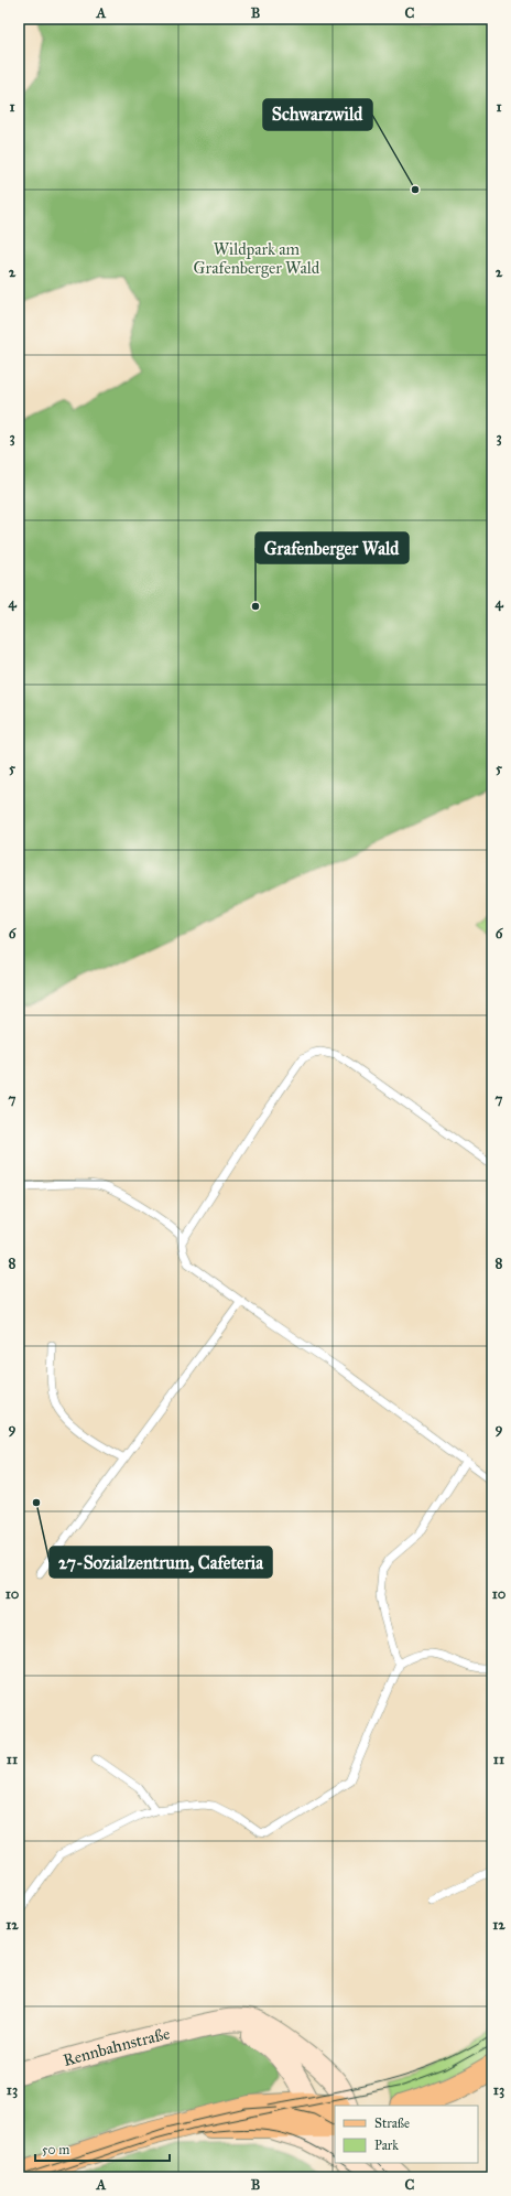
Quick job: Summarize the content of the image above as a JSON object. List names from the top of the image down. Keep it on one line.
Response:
{"streets":{"street":["Rennbahnstraße"]},"parks":["Wildpark am Grafenberger Wald"],"places":["Schwarzwild","Grafenberger Wald","27-Sozialzentrum, Cafeteria"],"legend":["Straße","Park"],"scale_bar":"50 m","grid":{"columns":["A","B","C"],"rows":["1","2","3","4","5","6","7","8","9","10","11","12","13"]}}
